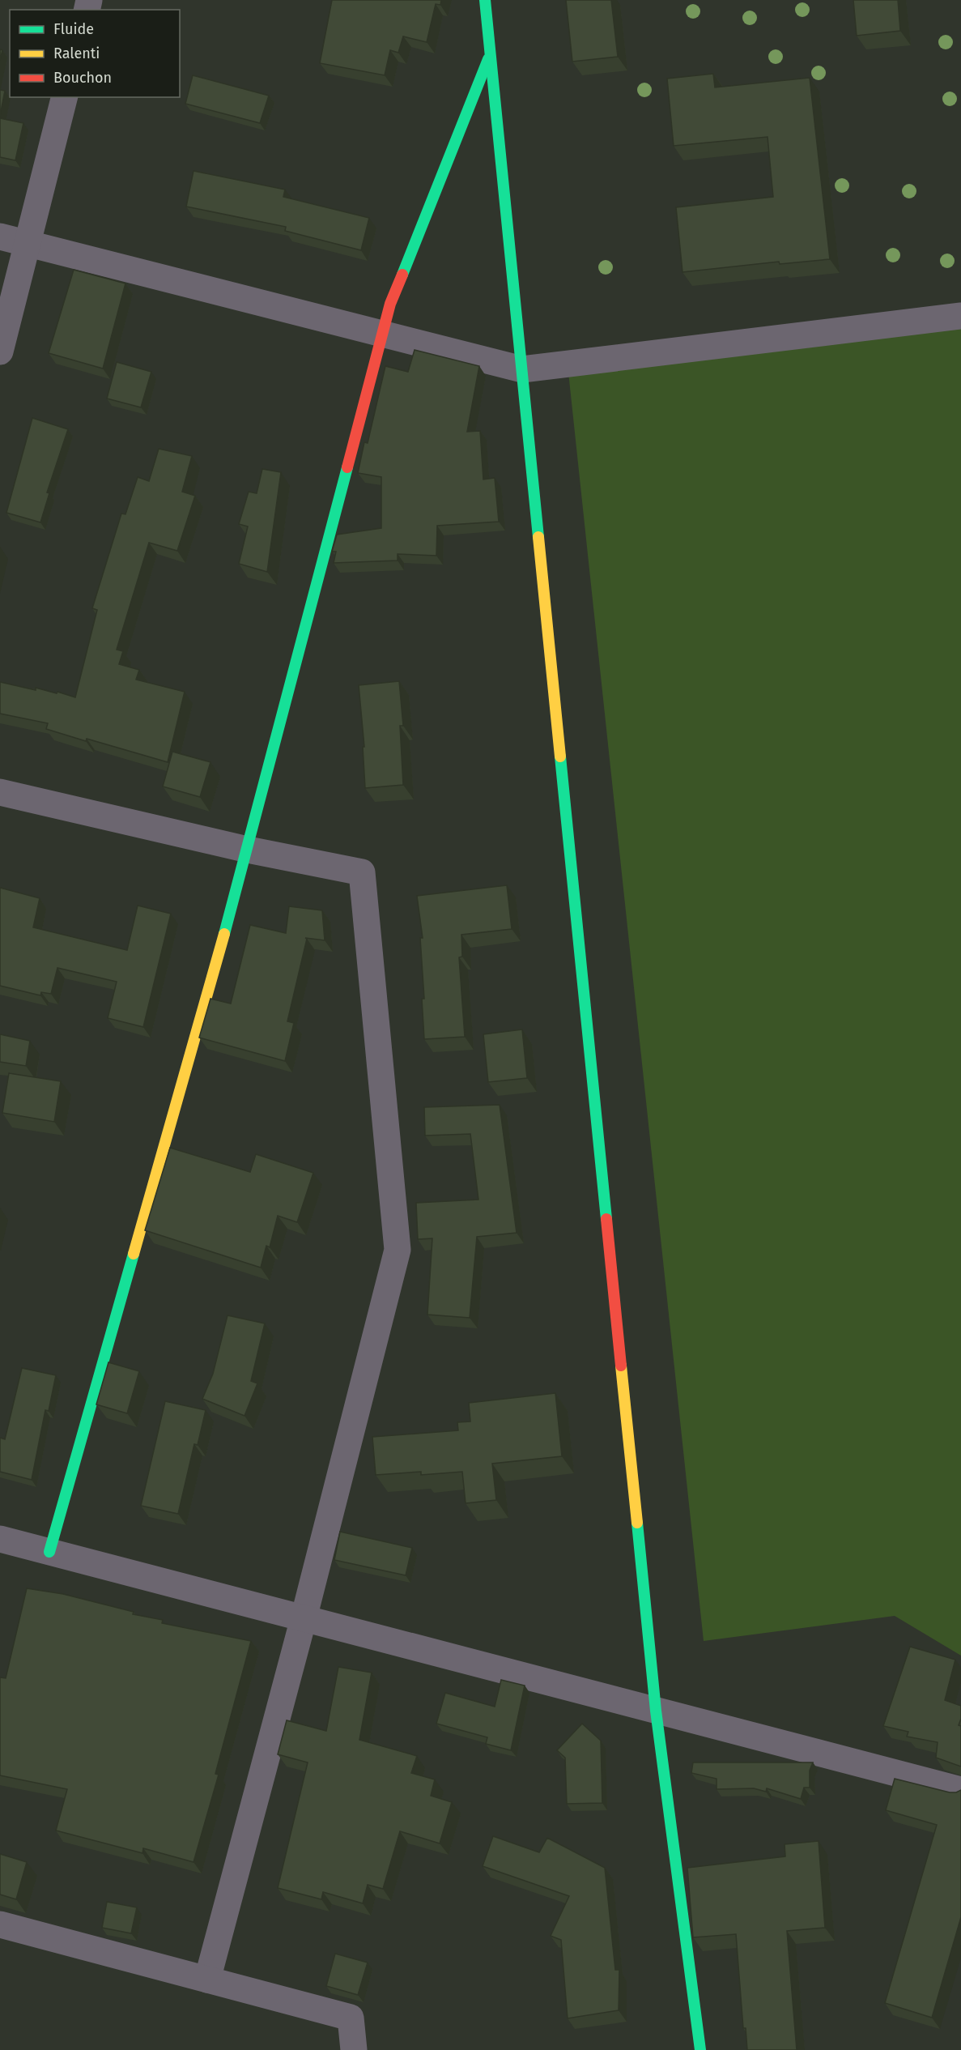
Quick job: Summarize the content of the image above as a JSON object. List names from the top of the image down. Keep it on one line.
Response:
{"legend":["Fluide","Ralenti","Bouchon"]}
